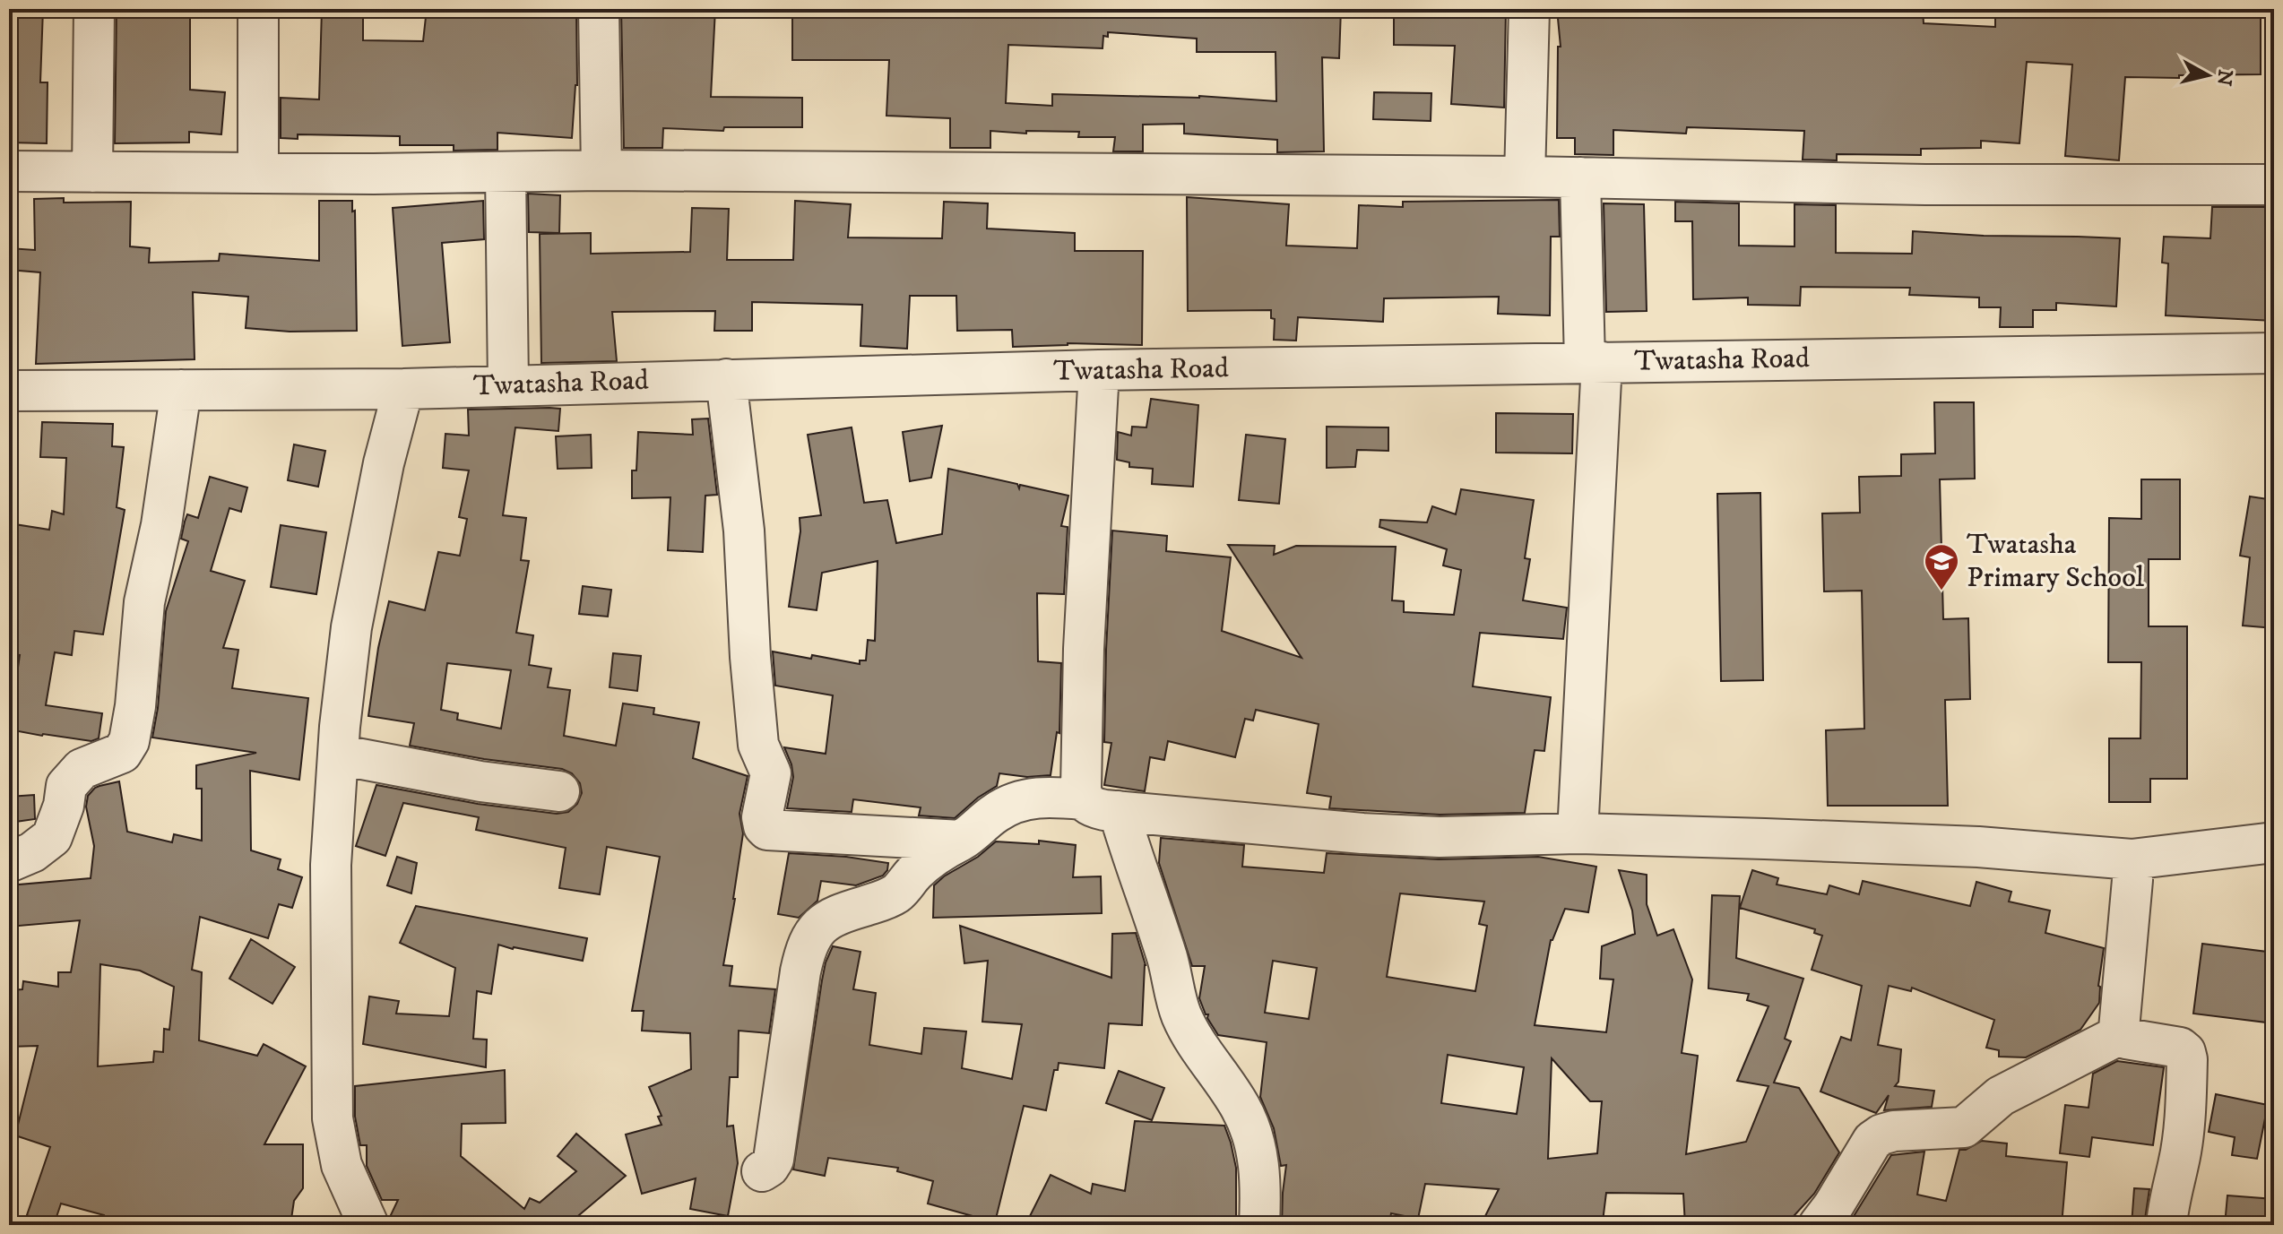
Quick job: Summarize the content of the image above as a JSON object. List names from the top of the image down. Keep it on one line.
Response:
{"streets":{"street":["Twatasha Road"]},"places":{"school or university":["Twatasha Primary School"]},"north":"right"}
